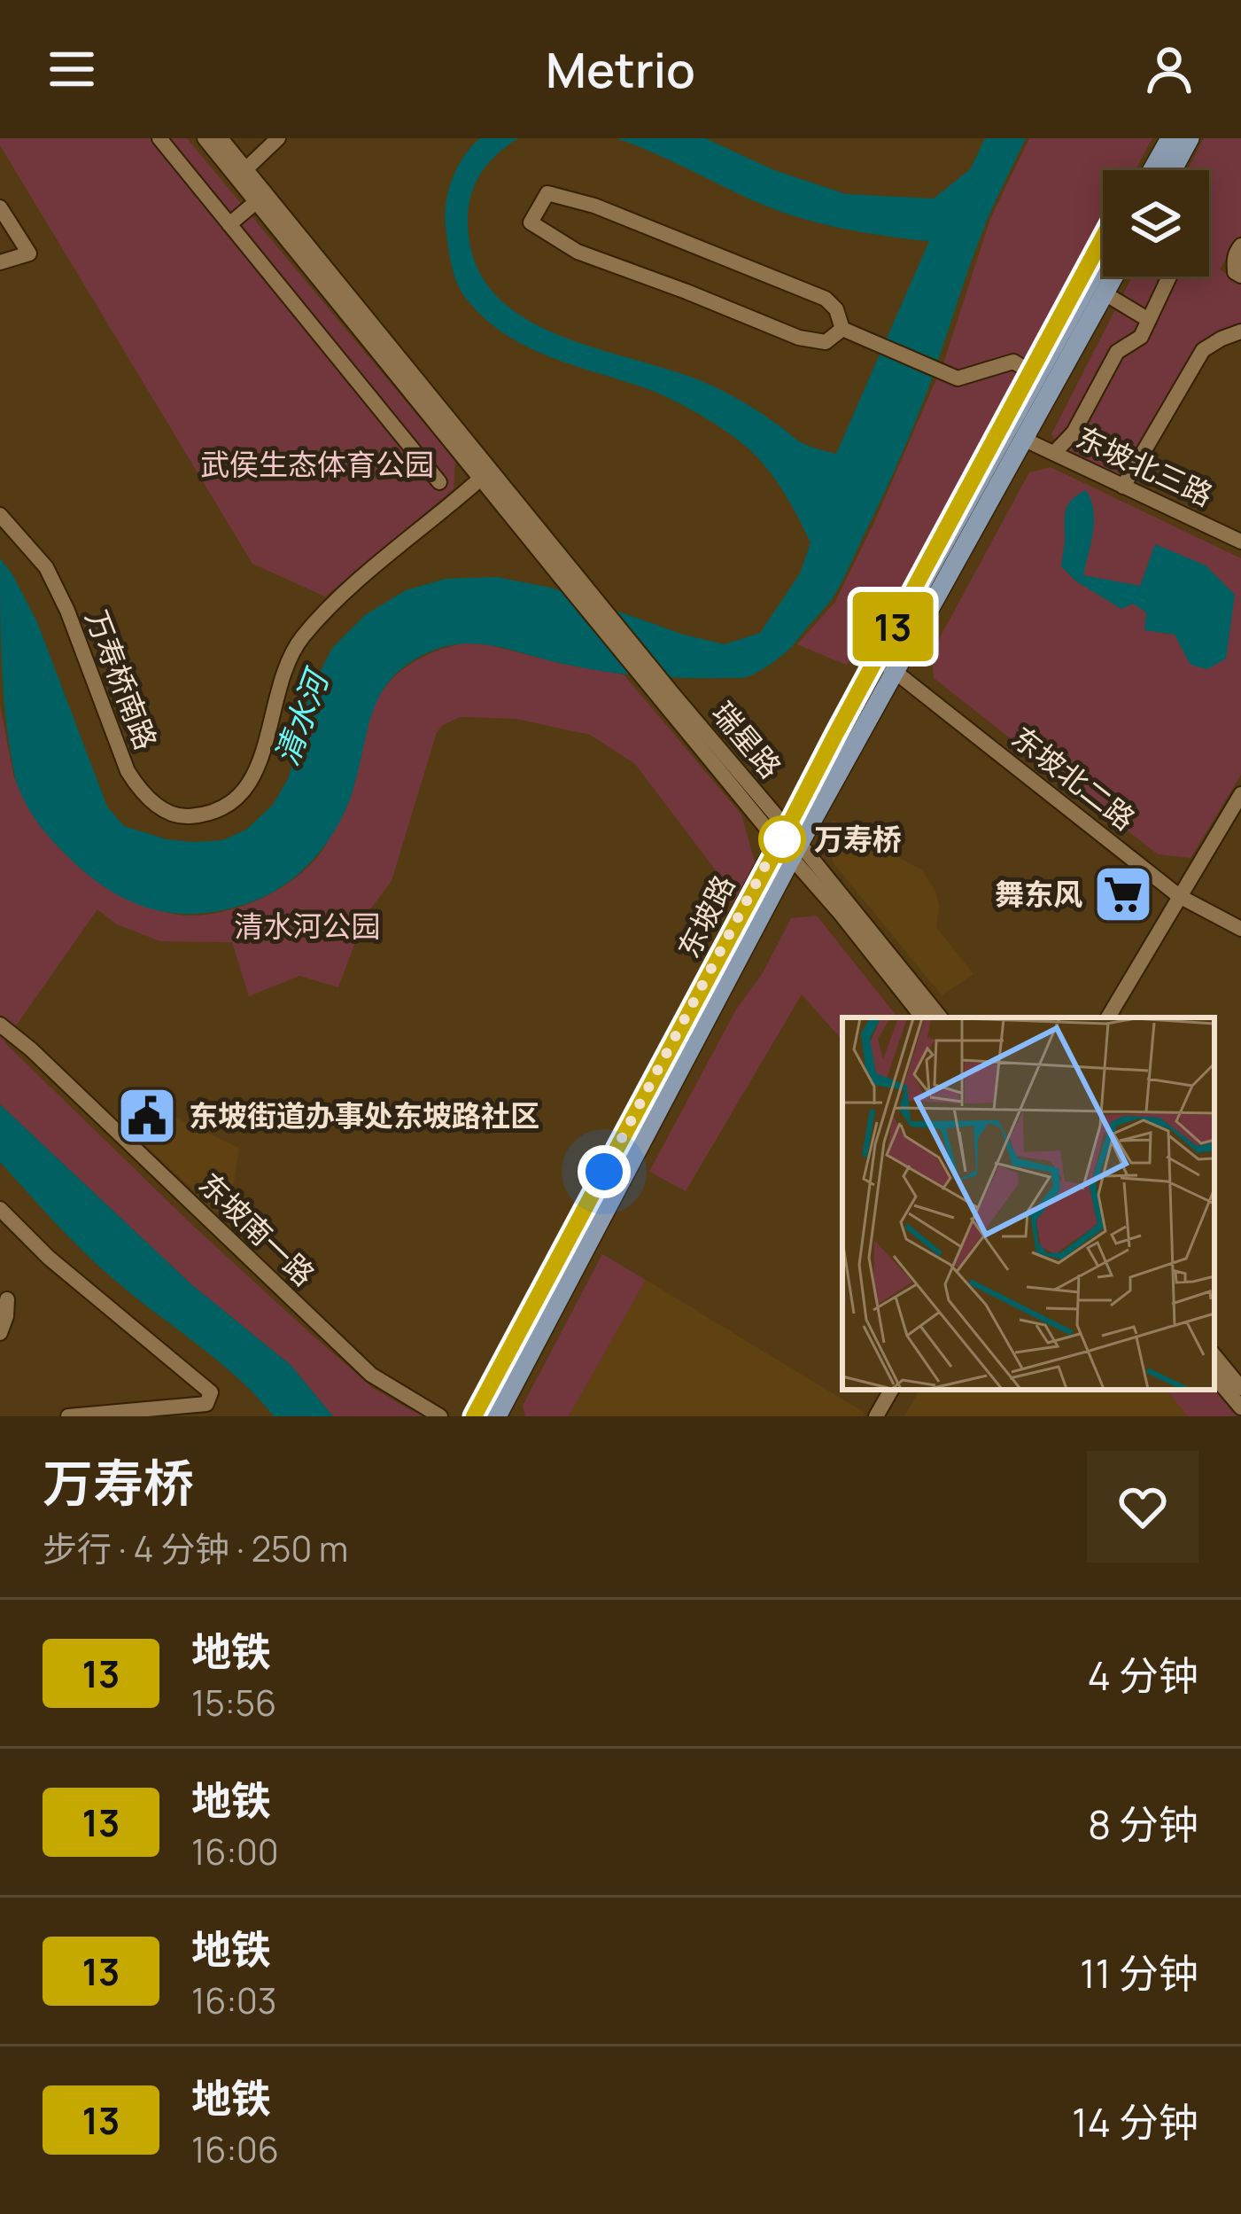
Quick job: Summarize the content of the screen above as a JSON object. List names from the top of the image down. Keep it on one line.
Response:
{"streets":{"main road":["东坡路"],"street":["东坡北三路","万寿桥南路","瑞星路","东坡北二路","东坡南一路"]},"crossings":[["东坡北三路","东坡路"],["瑞星路","东坡路"],["东坡北二路","东坡路"]],"water":["清水河"],"parks":["武侯生态体育公园","清水河公园"],"places":{"other":["万寿桥"],"supermarket":["舞东风"],"public building":["东坡街道办事处东坡路社区"]},"lines":["metro line 13"],"page":{"header":"Metrio","on_map":"13","heading":["万寿桥","步行 · 4 分钟 · 250 m"],"list":[{"mark":"13","name":"地铁","note":"15:56","value":"4 分钟"},{"mark":"13","name":"地铁","note":"16:00","value":"8 分钟"},{"mark":"13","name":"地铁","note":"16:03","value":"11 分钟"},{"mark":"13","name":"地铁","note":"16:06","value":"14 分钟"}]}}
